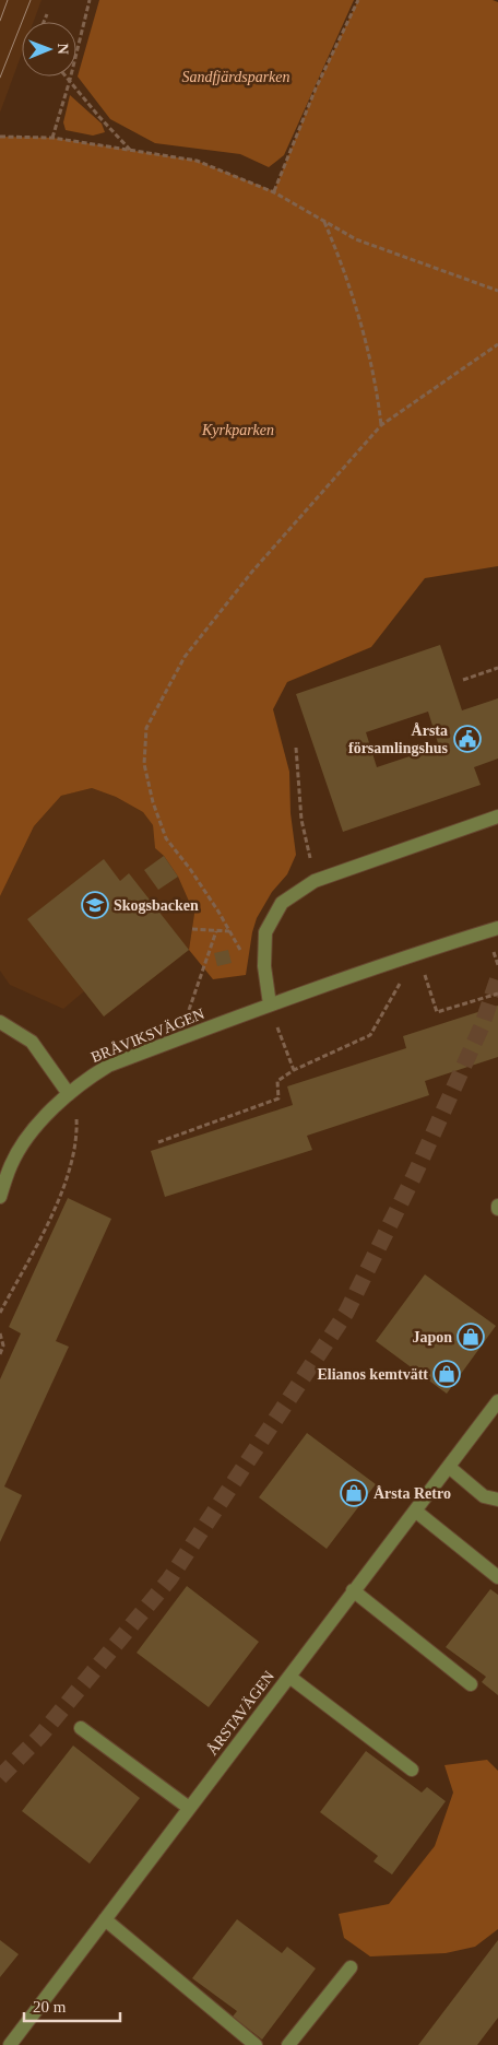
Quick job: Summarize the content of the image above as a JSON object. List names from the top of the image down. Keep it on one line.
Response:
{"streets":{"street":["BRÅVIKSVÄGEN","ÅRSTAVÄGEN"]},"parks":["Sandfjärdsparken","Kyrkparken"],"places":{"public building":["Årsta församlingshus"],"school or university":["Skogsbacken"],"shop":["Japon","Elianos kemtvätt","Årsta Retro"]},"scale_bar":"20 m","north":"right"}
